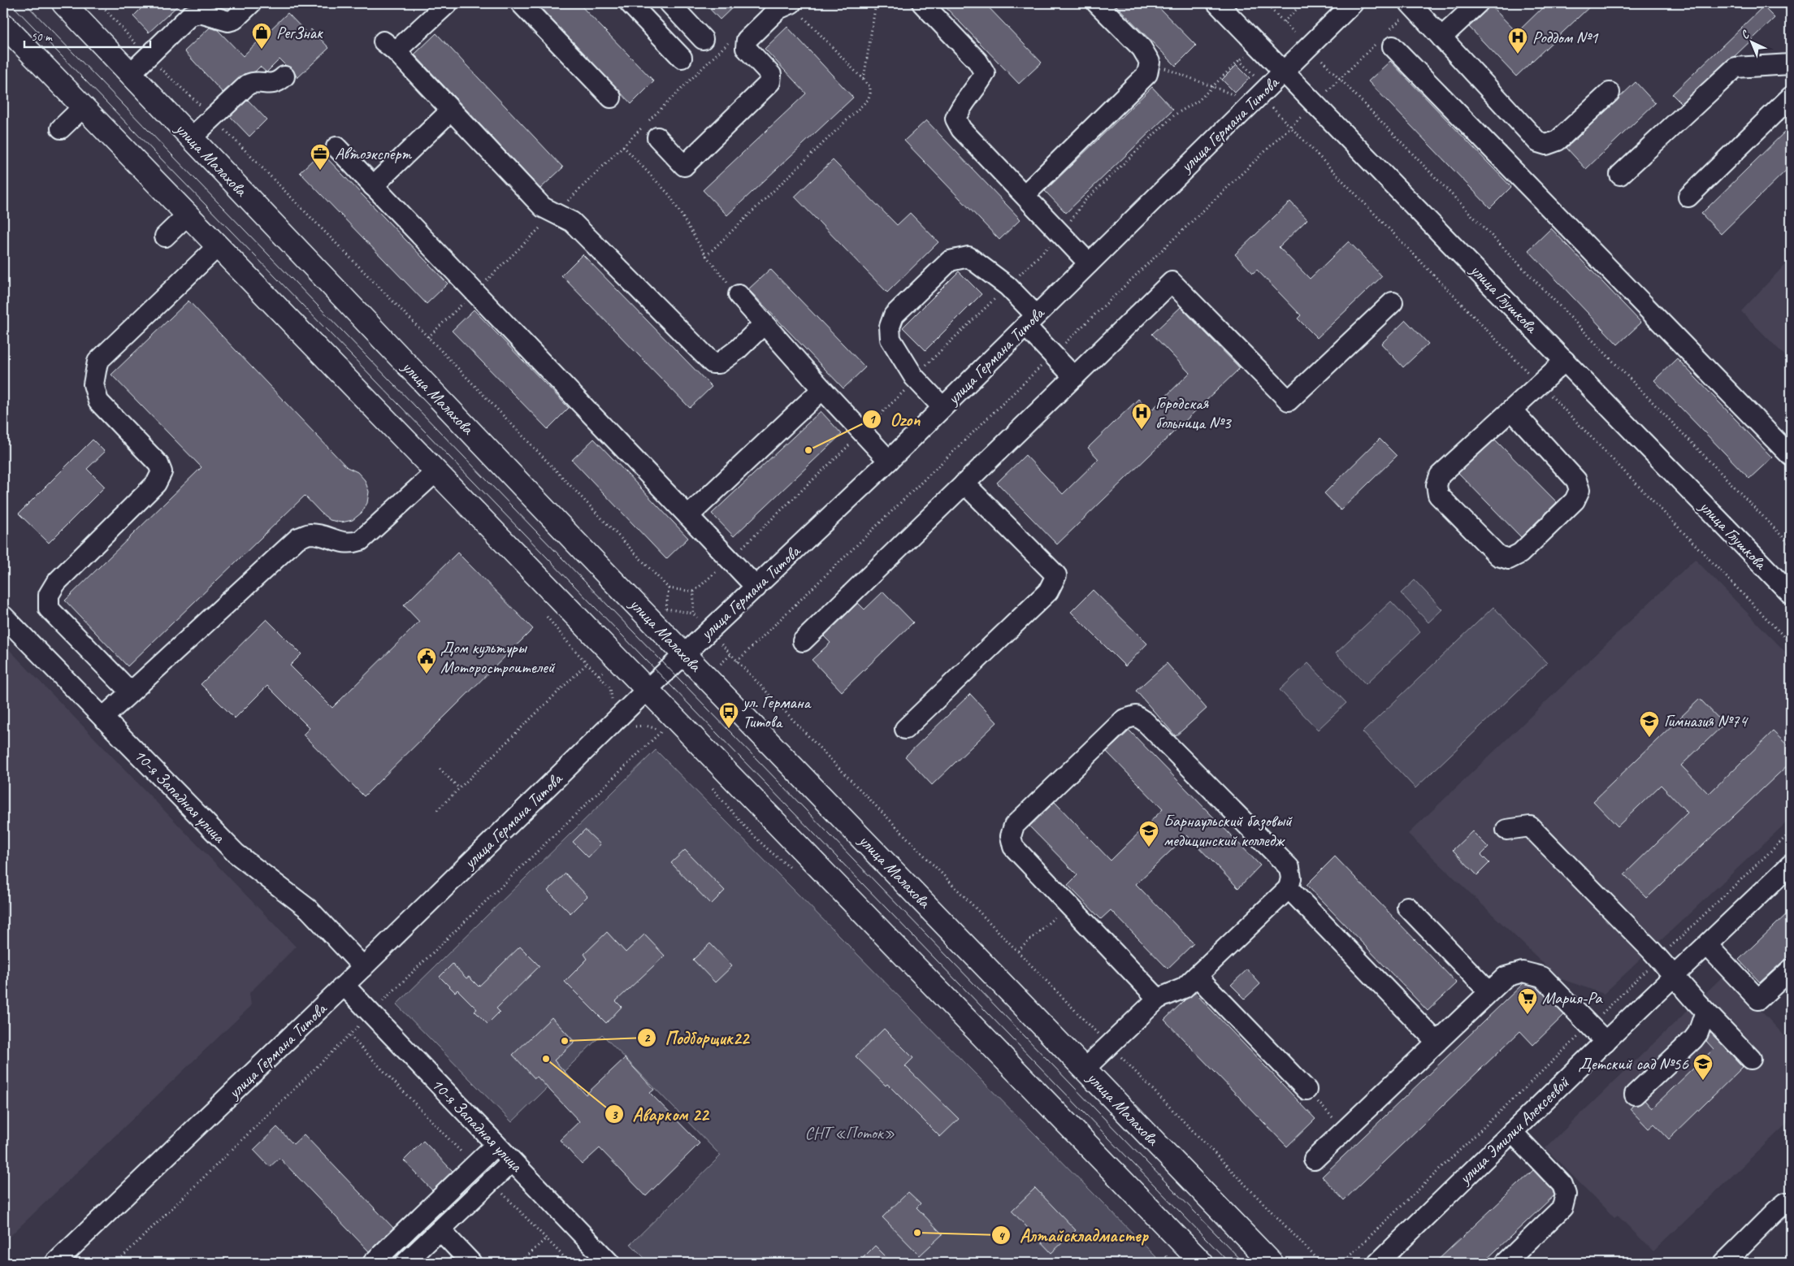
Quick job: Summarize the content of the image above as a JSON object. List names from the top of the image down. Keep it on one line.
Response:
{"streets":{"main road":["улица Малахова"],"street":["улица Германа Титова","улица Глушкова","10-я Западная улица","улица Эмилии Алексеевой"]},"crossings":[["улица Германа Титова","улица Малахова"],["улица Германа Титова","улица Глушкова"],["улица Германа Титова","10-я Западная улица"]],"parks":["СНТ «Поток»"],"places":{"shop":["РегЗнак"],"hospital":["Роддом №1","Городская больница №3"],"office":["Автоэксперт"],"other":["Ozon","Подборщик22","Аварком 22","Алтайскладмастер"],"public building":["Дом культуры Моторостроителей"],"bus stop":["ул. Германа Титова"],"school or university":["Гимназия №74","Барнаульский базовый медицинский колледж","Детский сад №56"],"supermarket":["Мария-Ра"]},"scale_bar":"50 m","north":"top left"}
